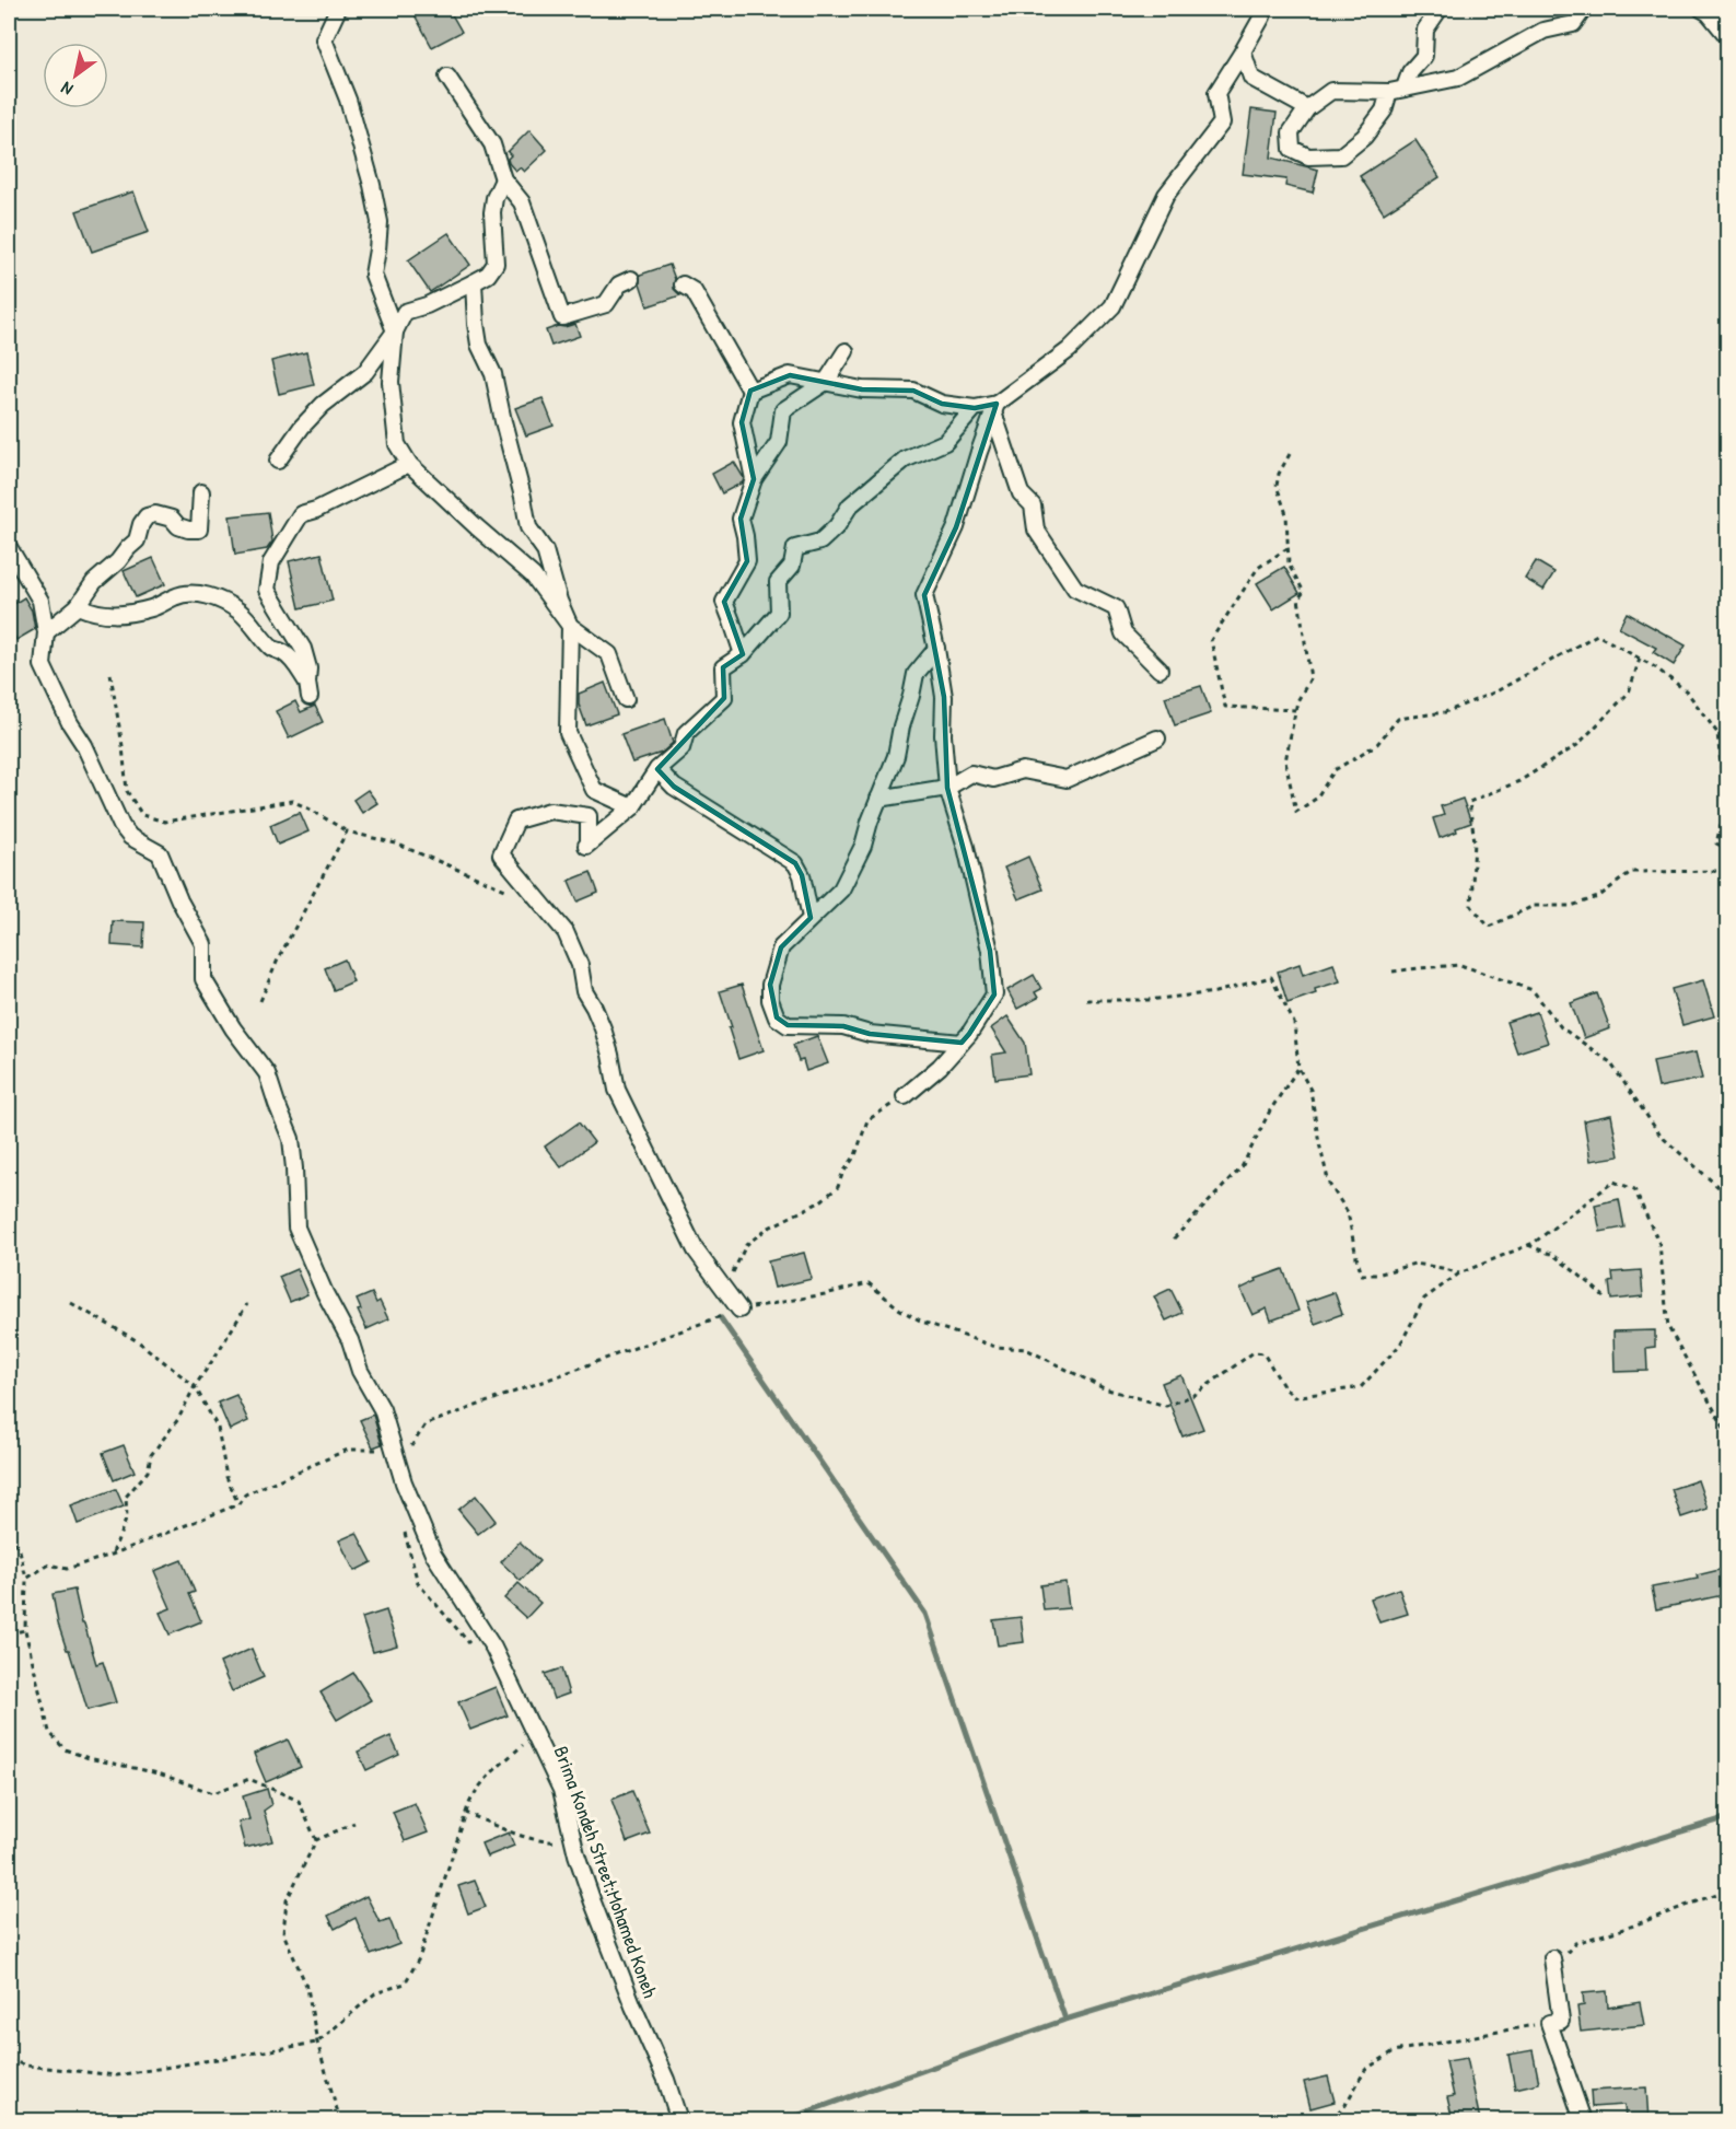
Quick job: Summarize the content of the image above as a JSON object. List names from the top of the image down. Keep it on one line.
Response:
{"streets":{"street":["Brima Kondeh Street;Mohamed Koneh"]},"north":"bottom left"}
